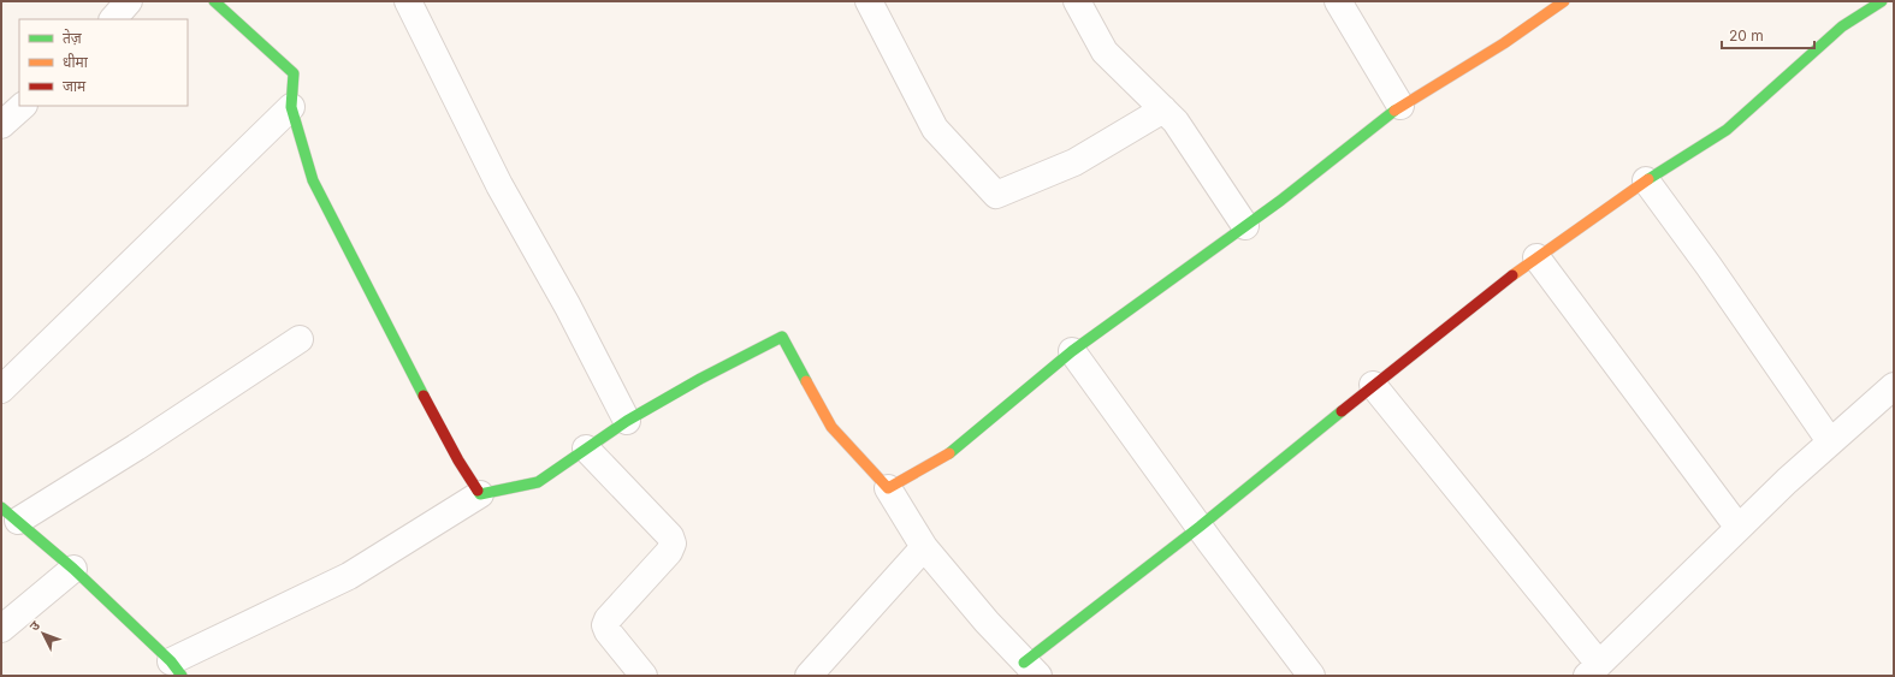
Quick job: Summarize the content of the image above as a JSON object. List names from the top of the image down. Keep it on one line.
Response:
{"legend":["तेज़","धीमा","जाम"],"scale_bar":"20 m","north":"top left"}
